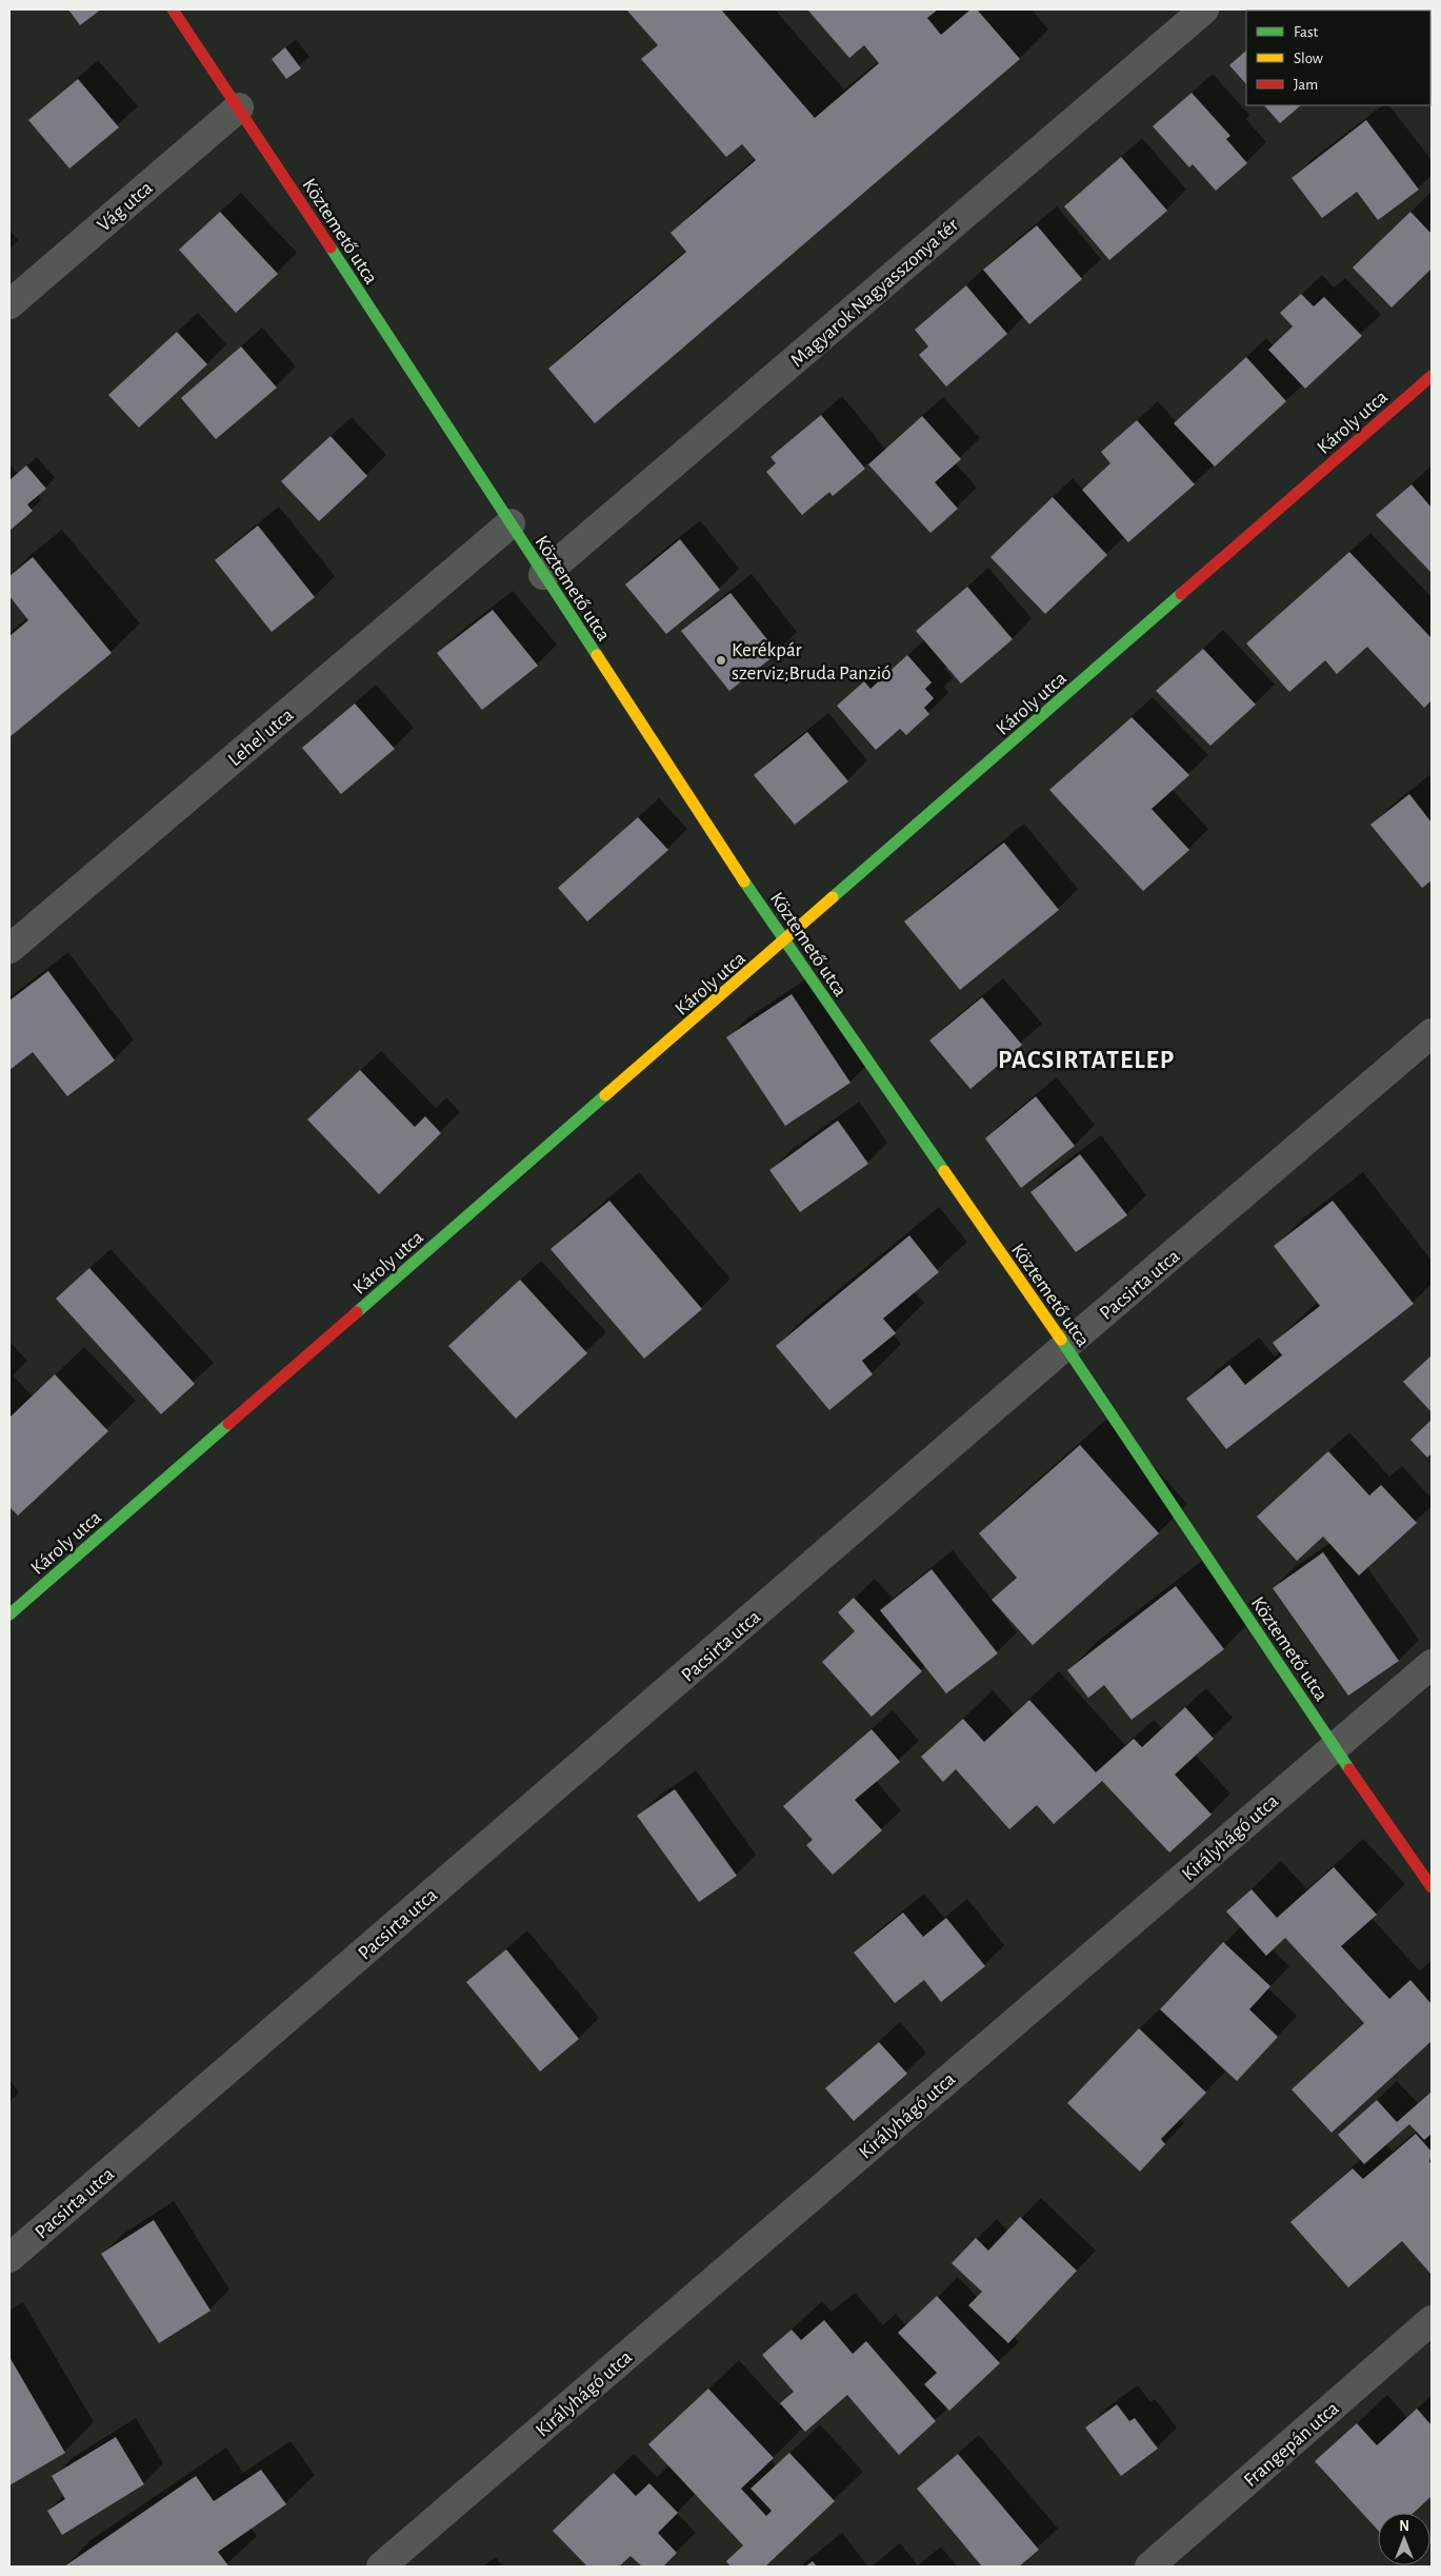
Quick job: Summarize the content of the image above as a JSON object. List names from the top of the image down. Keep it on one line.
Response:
{"streets":{"street":["Vág utca","Köztemető utca","Magyarok Nagyasszonya tér","Károly utca","Lehel utca","Pacsirta utca","Királyhágó utca","Frangepán utca"]},"crossings":[["Vág utca","Köztemető utca"],["Köztemető utca","Magyarok Nagyasszonya tér"],["Köztemető utca","Károly utca"],["Köztemető utca","Lehel utca"],["Köztemető utca","Pacsirta utca"],["Köztemető utca","Királyhágó utca"]],"districts":["PACSIRTATELEP"],"places":["Kerékpár szerviz;Bruda Panzió"],"legend":["Fast","Slow","Jam"],"north":"top"}
